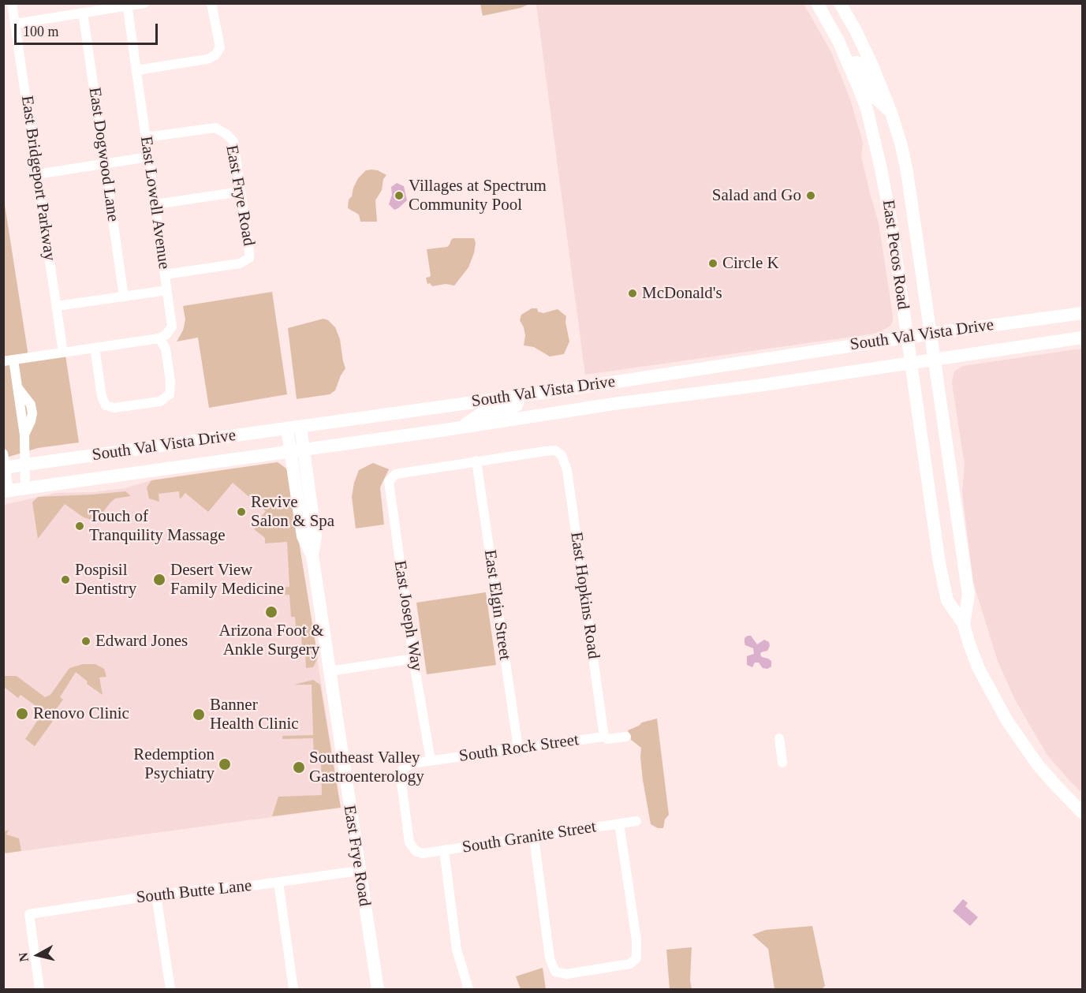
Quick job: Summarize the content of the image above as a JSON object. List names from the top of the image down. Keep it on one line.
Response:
{"streets":{"main road":["East Frye Road","East Pecos Road","South Val Vista Drive"],"street":["East Dogwood Lane","East Bridgeport Parkway","East Lowell Avenue","East Hopkins Road","East Elgin Street","East Joseph Way","South Rock Street","South Granite Street","South Butte Lane"]},"crossings":[["East Frye Road","East Lowell Avenue"],["East Frye Road","South Val Vista Drive"],["East Frye Road","South Butte Lane"],["East Pecos Road","South Val Vista Drive"],["East Hopkins Road","East Elgin Street"],["East Hopkins Road","East Joseph Way"],["East Hopkins Road","South Rock Street"],["East Elgin Street","East Joseph Way"],["East Elgin Street","South Rock Street"],["East Joseph Way","South Rock Street"],["South Rock Street","South Granite Street"]],"places":["Villages at Spectrum Community Pool","Salad and Go","Circle K","McDonald's","Revive Salon & Spa","Touch of Tranquility Massage","Pospisil Dentistry","Desert View Family Medicine","Arizona Foot & Ankle Surgery","Edward Jones","Renovo Clinic","Banner Health Clinic","Redemption Psychiatry","Southeast Valley Gastroenterology"],"scale_bar":"100 m","north":"left"}
